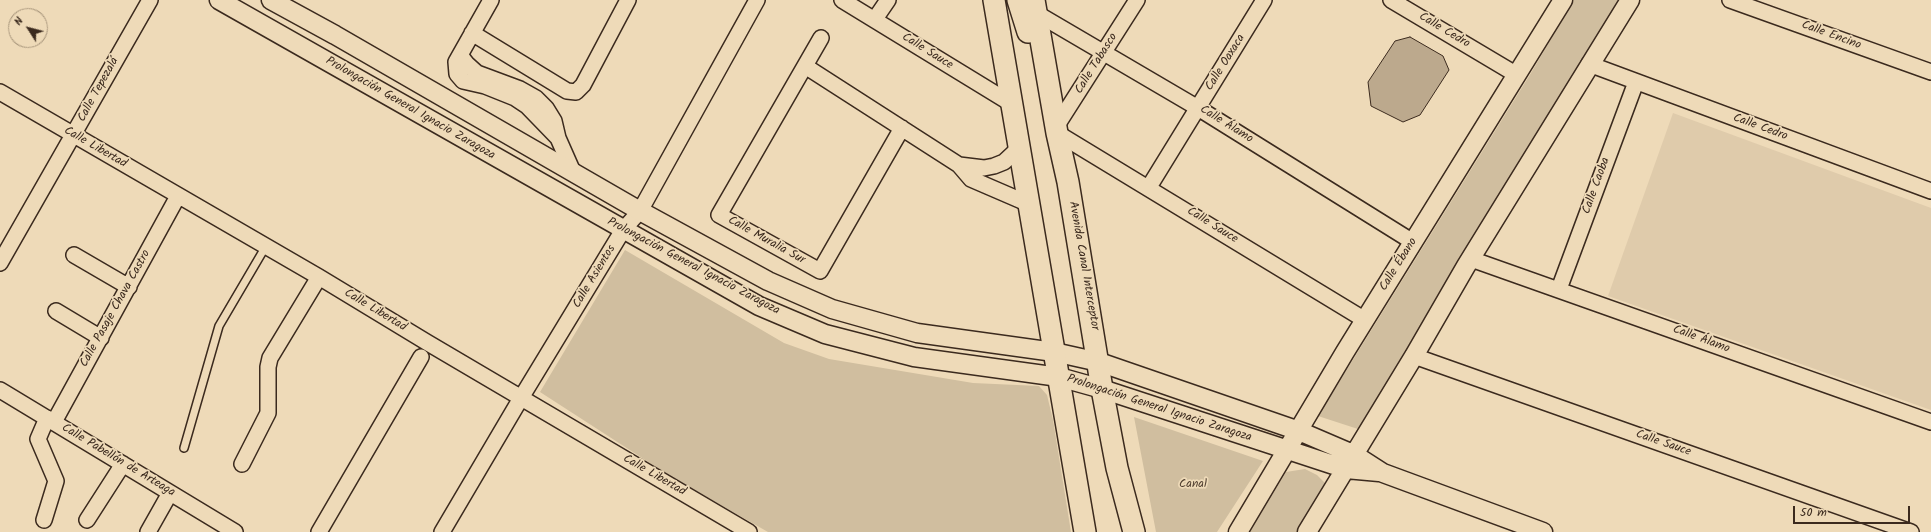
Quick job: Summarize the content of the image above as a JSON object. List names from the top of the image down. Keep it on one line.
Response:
{"streets":{"main road":["Avenida Canal Interceptor"],"street":["Calle Cedro","Calle Encino","Calle Sauce","Calle Oaxaca","Calle Tabasco","Calle Tepezalá","Prolongación General Ignacio Zaragoza","Calle Álamo","Calle Libertad","Calle Caoba","Calle Muralia Sur","Calle Ébano","Calle Asientos","Calle Pasaje Chava Castro","Calle Pabellón de Arteaga"]},"crossings":[["Calle Cedro","Calle Caoba"],["Calle Cedro","Calle Ébano"],["Calle Sauce","Calle Oaxaca"],["Calle Sauce","Calle Tabasco"],["Calle Sauce","Calle Ébano"],["Calle Sauce","Avenida Canal Interceptor"],["Calle Oaxaca","Calle Álamo"],["Calle Tabasco","Calle Álamo"],["Calle Tabasco","Avenida Canal Interceptor"],["Calle Tepezalá","Calle Libertad"],["Prolongación General Ignacio Zaragoza","Calle Ébano"],["Prolongación General Ignacio Zaragoza","Avenida Canal Interceptor"],["Prolongación General Ignacio Zaragoza","Calle Asientos"],["Calle Álamo","Calle Caoba"],["Calle Álamo","Calle Ébano"],["Calle Álamo","Avenida Canal Interceptor"],["Calle Libertad","Calle Asientos"],["Calle Libertad","Calle Pasaje Chava Castro"],["Calle Pasaje Chava Castro","Calle Pabellón de Arteaga"]],"parks":["Canal"],"scale_bar":"50 m","north":"top left"}
